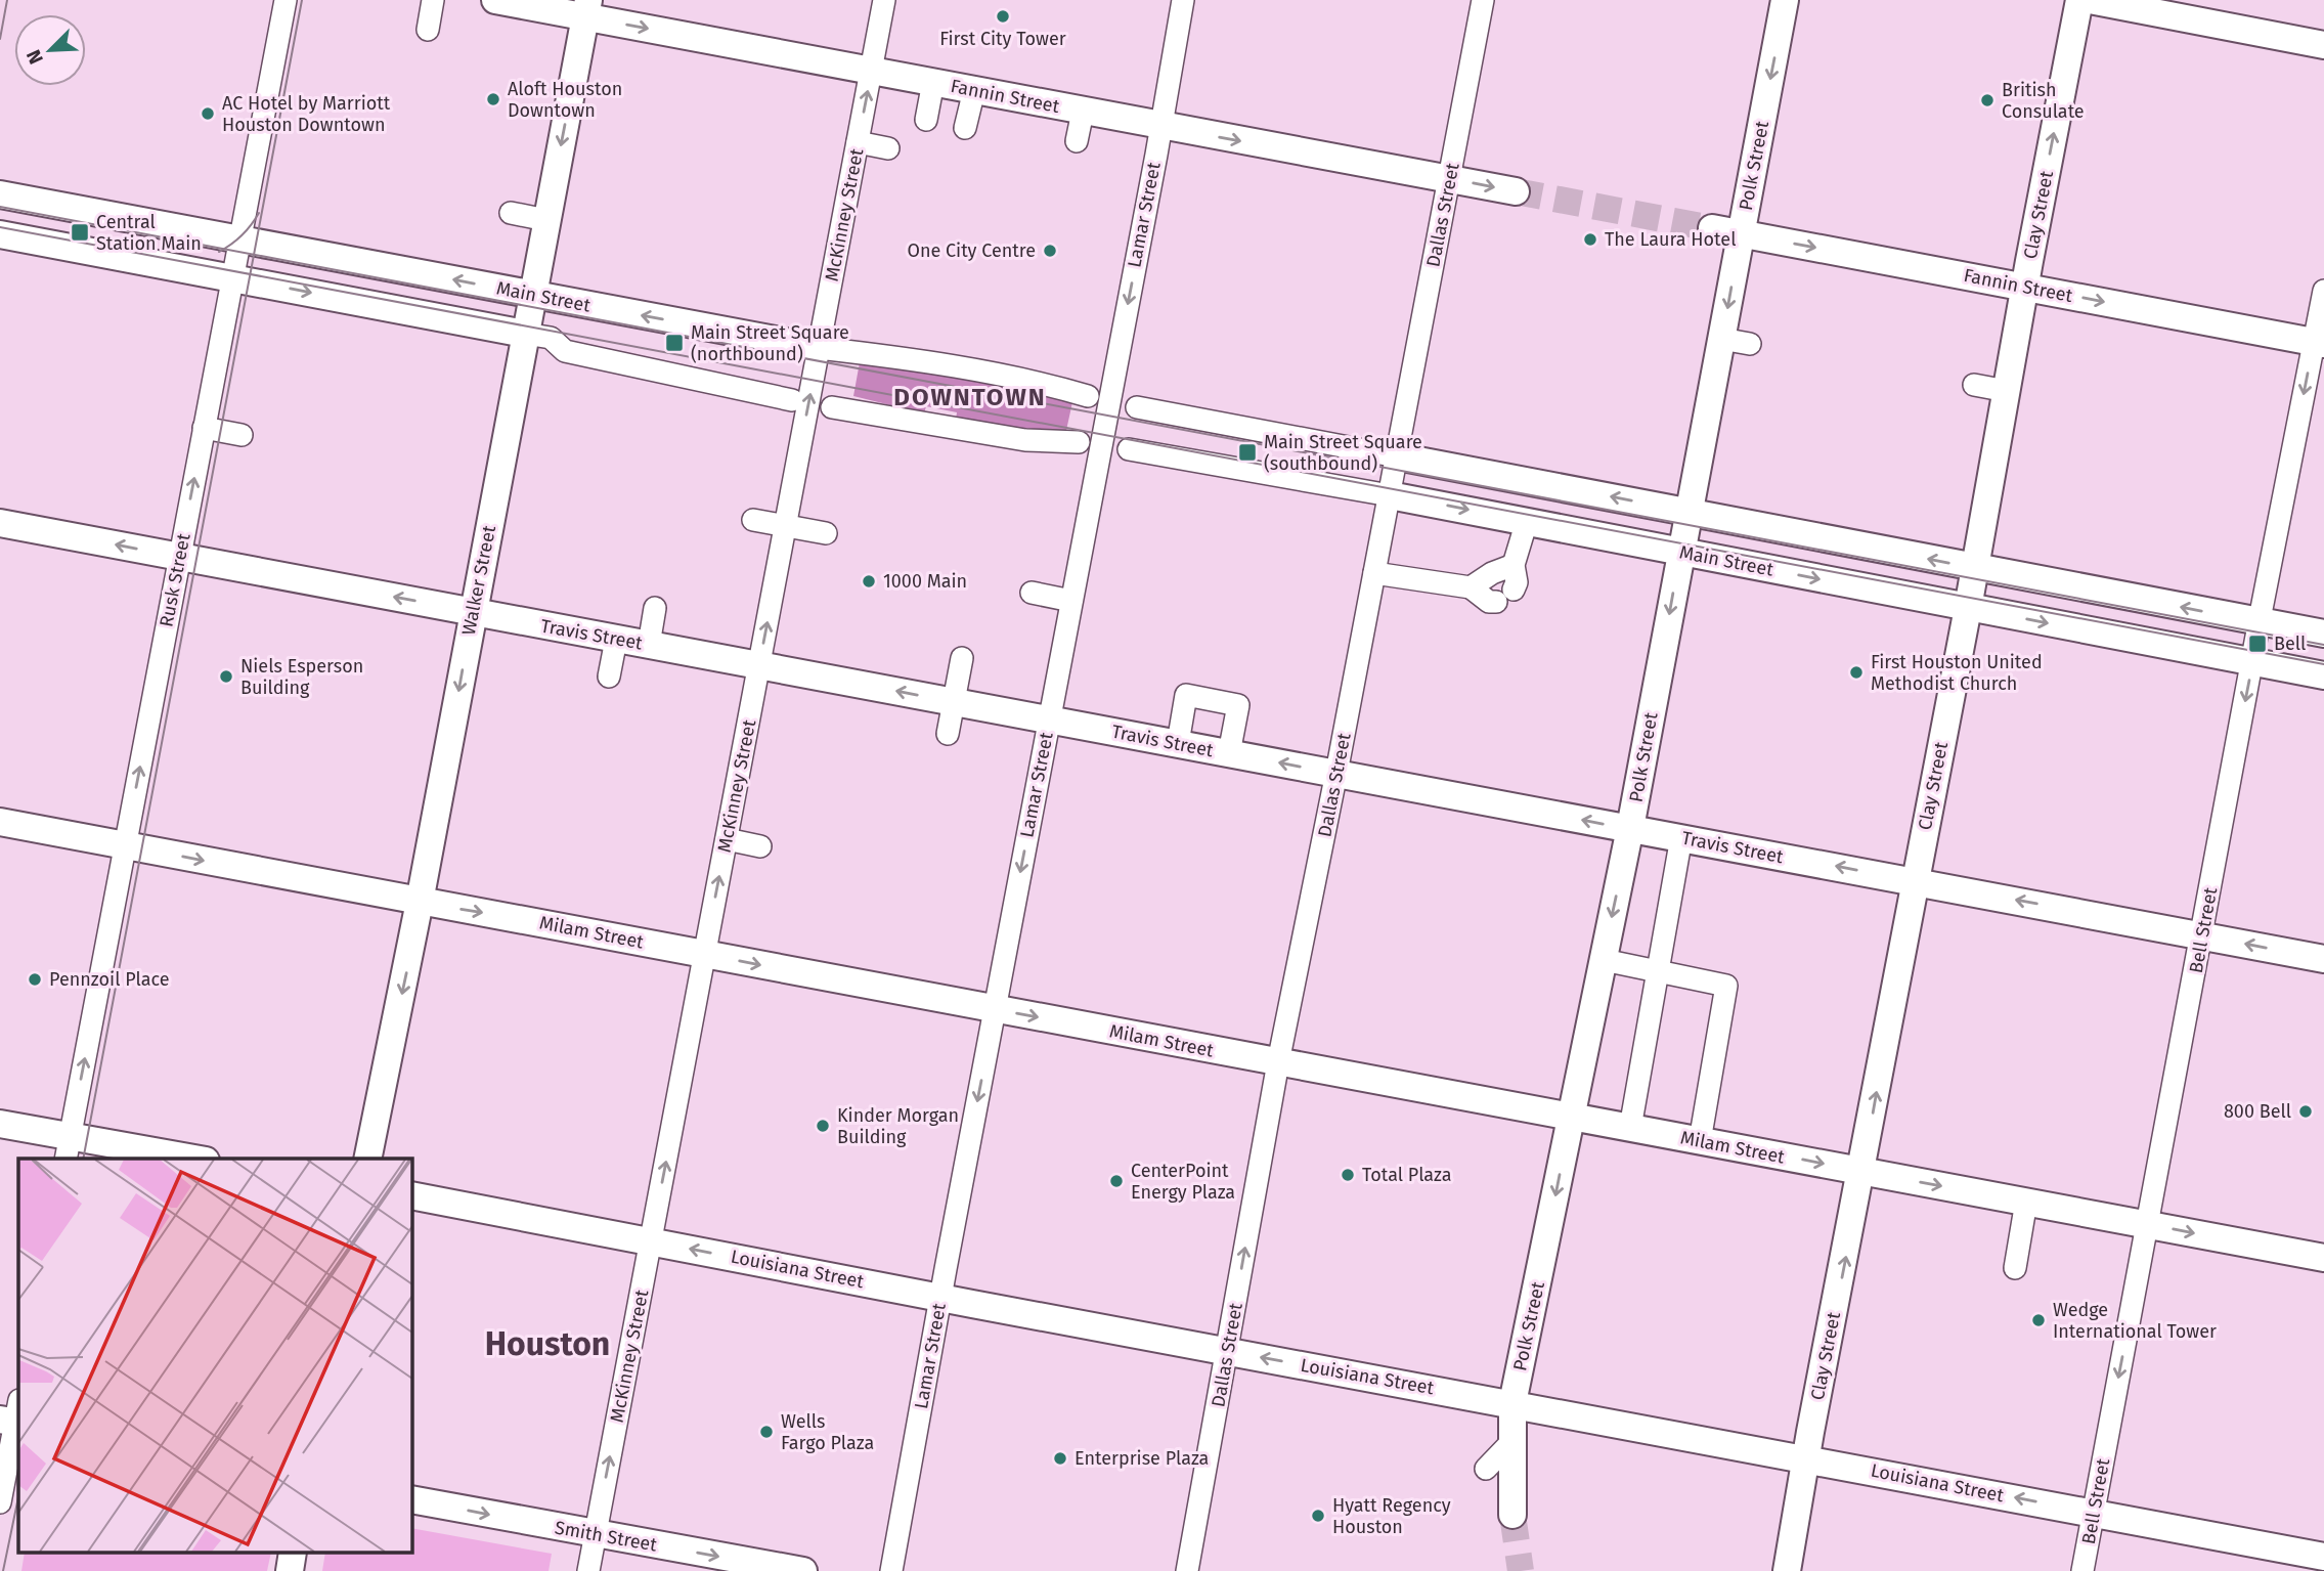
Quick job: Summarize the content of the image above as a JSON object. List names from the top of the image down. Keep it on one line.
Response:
{"streets":{"main road":["Fannin Street","Polk Street","Clay Street","Main Street","Walker Street","Travis Street","Milam Street","Louisiana Street","Smith Street"],"street":["McKinney Street","Lamar Street","Dallas Street","Rusk Street","Bell Street"]},"crossings":[["Fannin Street","Polk Street"],["Fannin Street","McKinney Street"],["Fannin Street","Lamar Street"],["Fannin Street","Dallas Street"],["Fannin Street","Clay Street"],["Fannin Street","Walker Street"],["Fannin Street","Bell Street"],["Polk Street","Main Street"],["Polk Street","Travis Street"],["Polk Street","Milam Street"],["Polk Street","Louisiana Street"],["McKinney Street","Main Street"],["McKinney Street","Travis Street"],["McKinney Street","Milam Street"],["McKinney Street","Louisiana Street"],["McKinney Street","Smith Street"],["Lamar Street","Travis Street"],["Lamar Street","Milam Street"],["Lamar Street","Louisiana Street"],["Dallas Street","Main Street"],["Dallas Street","Travis Street"],["Dallas Street","Milam Street"],["Dallas Street","Louisiana Street"],["Clay Street","Main Street"],["Clay Street","Travis Street"],["Clay Street","Milam Street"],["Clay Street","Louisiana Street"],["Main Street","Rusk Street"],["Main Street","Walker Street"],["Main Street","Bell Street"],["Rusk Street","Travis Street"],["Rusk Street","Milam Street"],["Walker Street","Travis Street"],["Walker Street","Milam Street"],["Travis Street","Bell Street"],["Bell Street","Milam Street"],["Bell Street","Louisiana Street"]],"one_way":["Fannin Street","Polk Street","McKinney Street","Lamar Street","Clay Street","Rusk Street","Walker Street","Travis Street","Bell Street","Milam Street","Louisiana Street","Smith Street"],"districts":["DOWNTOWN","Houston"],"places":{"other":["First City Tower","Aloft Houston Downtown","British Consulate","AC Hotel by Marriott Houston Downtown","The Laura Hotel","One City Centre","1000 Main","First Houston United Methodist Church","Niels Esperson Building","Pennzoil Place","800 Bell","Kinder Morgan Building","Total Plaza","CenterPoint Energy Plaza","Wedge International Tower","Wells Fargo Plaza","Enterprise Plaza","Hyatt Regency Houston"],"transit":["Central Station Main","Main Street Square (northbound)","Main Street Square (southbound)","Bell"]},"north":"bottom left"}
